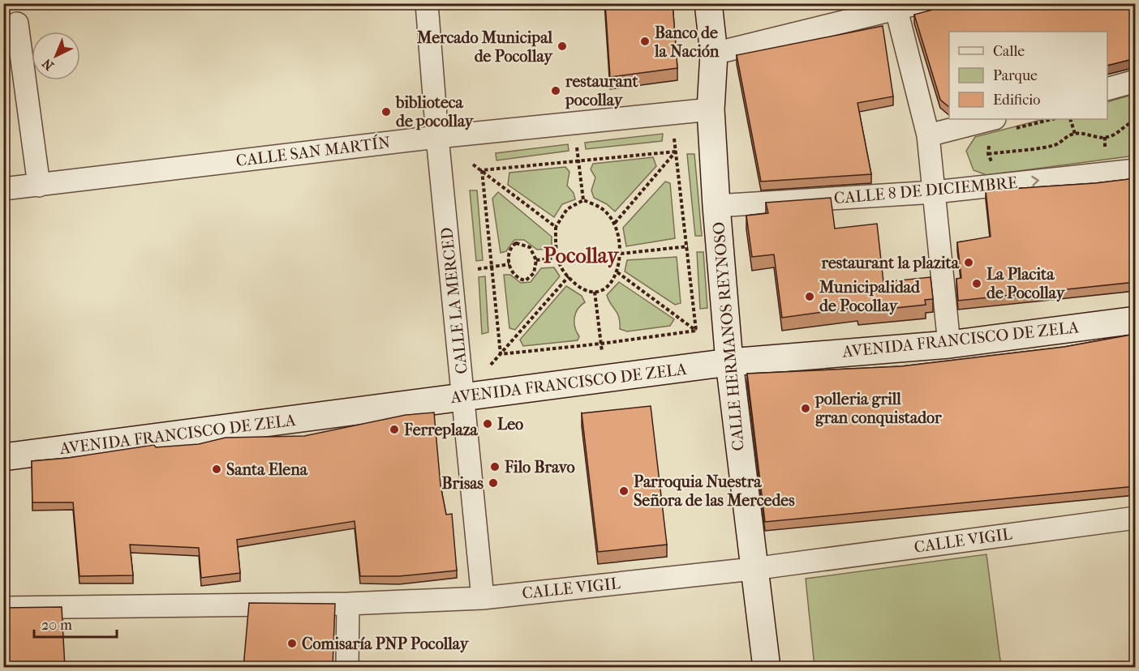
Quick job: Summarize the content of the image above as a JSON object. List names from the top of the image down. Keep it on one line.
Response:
{"streets":{"street":["CALLE SAN MARTÍN","CALLE 8 DE DICIEMBRE","CALLE LA MERCED","CALLE HERMANOS REYNOSO","AVENIDA FRANCISCO DE ZELA","CALLE VIGIL"]},"crossings":[["CALLE SAN MARTÍN","CALLE LA MERCED"],["CALLE SAN MARTÍN","CALLE HERMANOS REYNOSO"],["CALLE 8 DE DICIEMBRE","CALLE HERMANOS REYNOSO"],["CALLE LA MERCED","AVENIDA FRANCISCO DE ZELA"],["CALLE LA MERCED","CALLE VIGIL"],["CALLE HERMANOS REYNOSO","AVENIDA FRANCISCO DE ZELA"],["CALLE HERMANOS REYNOSO","CALLE VIGIL"]],"districts":["Pocollay"],"places":["Banco de la Nación","Mercado Municipal de Pocollay","restaurant pocollay","biblioteca de pocollay","restaurant la plazita","La Placita de Pocollay","Municipalidad de Pocollay","polleria grill gran conquistador","Leo","Ferreplaza","Filo Bravo","Santa Elena","Brisas","Parroquia Nuestra Señora de las Mercedes","Comisaría PNP Pocollay"],"legend":["Calle","Parque","Edificio"],"scale_bar":"20 m","north":"bottom left"}
